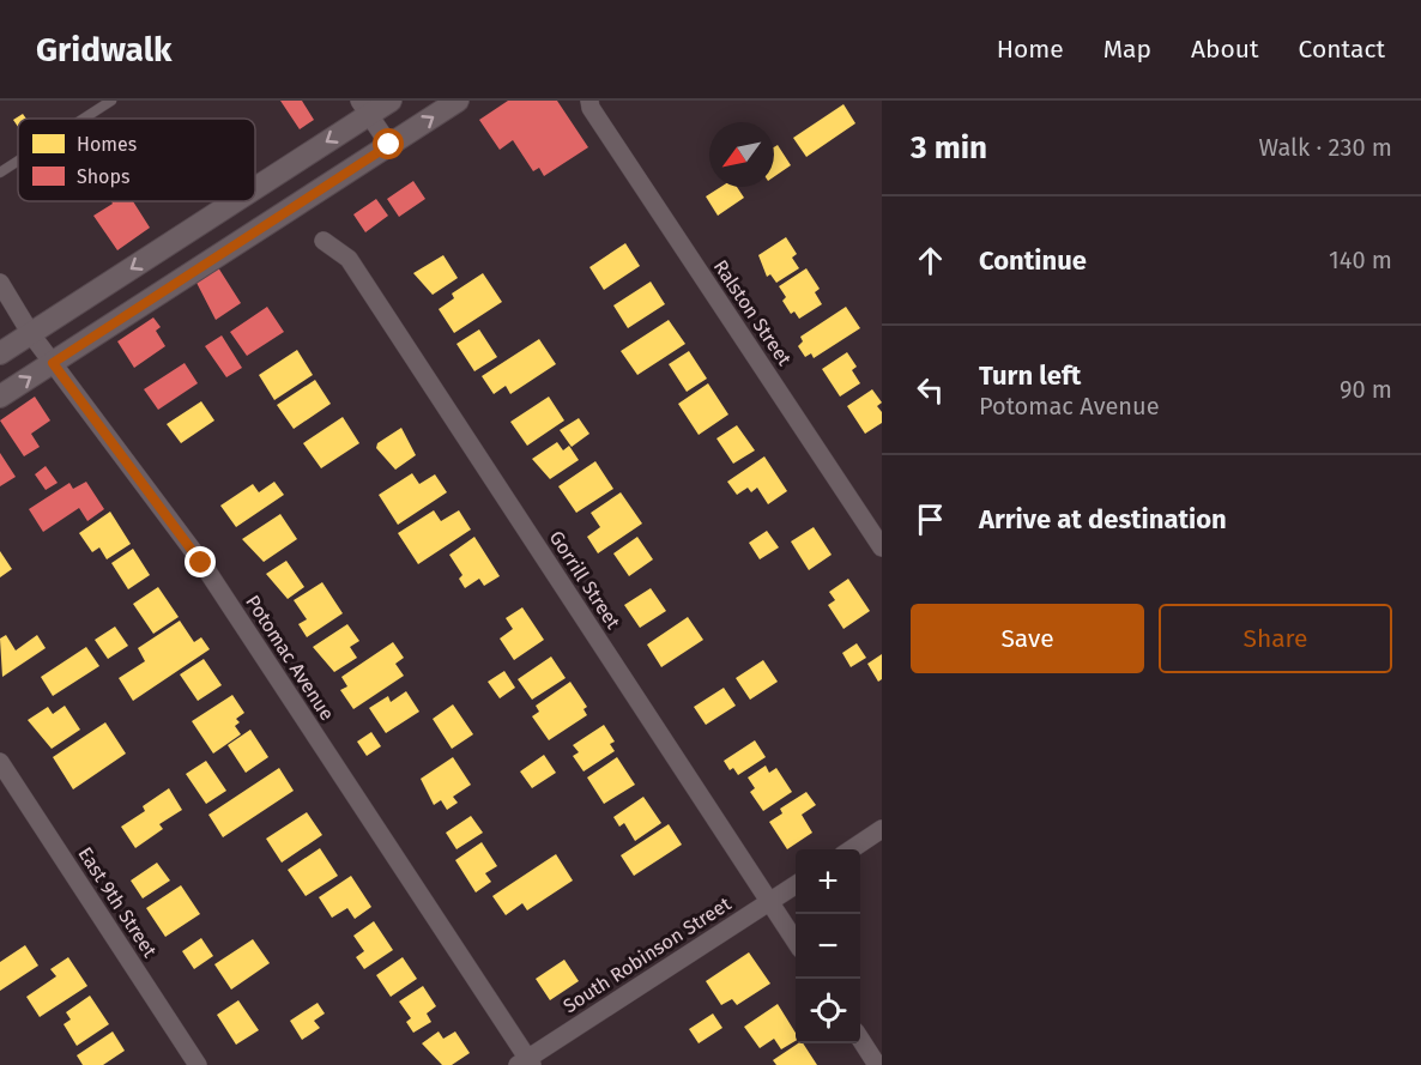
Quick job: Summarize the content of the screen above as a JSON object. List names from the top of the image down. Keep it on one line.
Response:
{"streets":{"street":["Ralston Street","Gorrill Street","Potomac Avenue","East 9th Street","South Robinson Street"]},"crossings":[["Gorrill Street","South Robinson Street"],["Potomac Avenue","South Robinson Street"]],"legend":["Homes","Shops"],"north":"bottom left","page":{"header":"Gridwalk","nav":["Home","Map","About","Contact"],"heading":["3 min","Walk · 230 m"],"list":[["Continue","140 m"],["Turn left","Potomac Avenue","90 m"],"Arrive at destination"],"buttons":["Save","Share"],"map_buttons":["+","−"]}}
